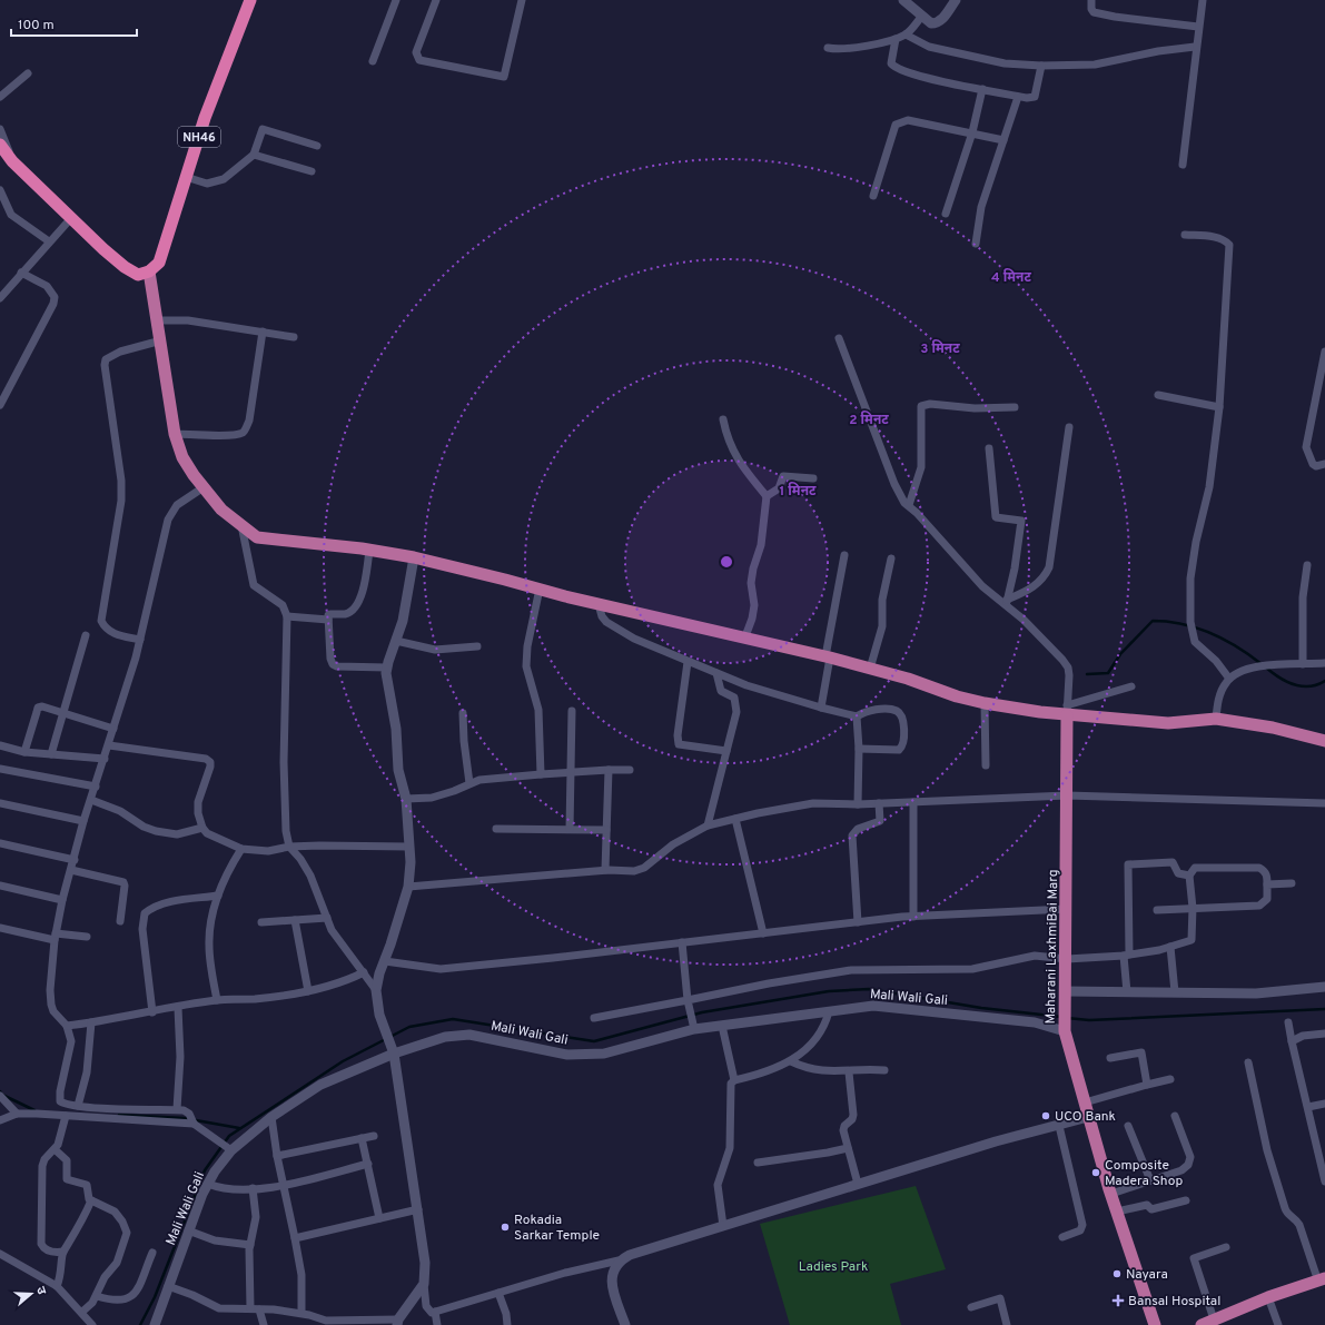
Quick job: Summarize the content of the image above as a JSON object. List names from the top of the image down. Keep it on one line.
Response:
{"streets":{"highway":["NH46"],"main road":["Maharani LaxhmiBai Marg"],"street":["Mali Wali Gali"]},"crossings":[["Maharani LaxhmiBai Marg","Mali Wali Gali"]],"parks":["Ladies Park"],"places":{"other":["UCO Bank","Composite Madera Shop","Rokadia Sarkar Temple","Nayara"],"health":["Bansal Hospital"]},"scale_bar":"100 m","north":"right","rings":["4 मिनट","3 मिनट","2 मिनट","1 मिनट"]}
